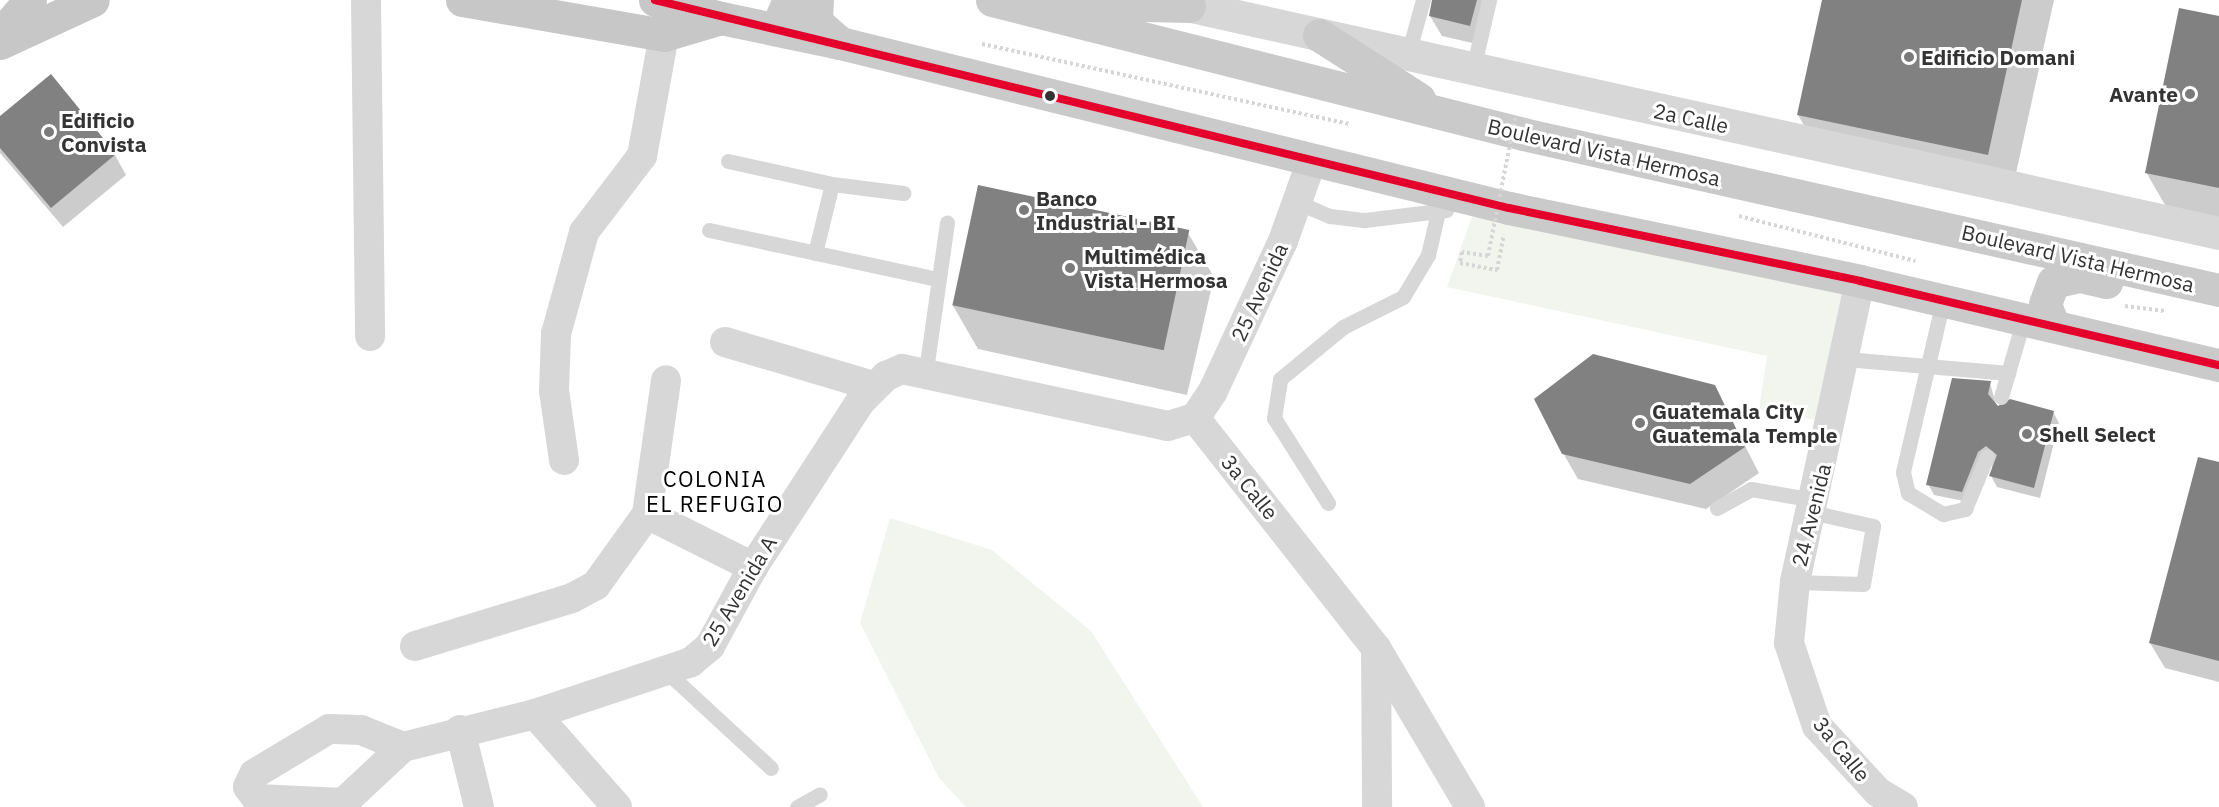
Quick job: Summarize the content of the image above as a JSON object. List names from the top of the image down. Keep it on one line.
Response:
{"streets":{"main road":["Boulevard Vista Hermosa"],"street":["2a Calle","25 Avenida","3a Calle","24 Avenida","25 Avenida A"]},"crossings":[["25 Avenida","3a Calle"],["3a Calle","24 Avenida"]],"districts":["COLONIA EL REFUGIO"],"places":["Edificio Domani","Avante","Edificio Convista","Banco Industrial - BI","Multimédica Vista Hermosa","Guatemala City Guatemala Temple","Shell Select"]}
